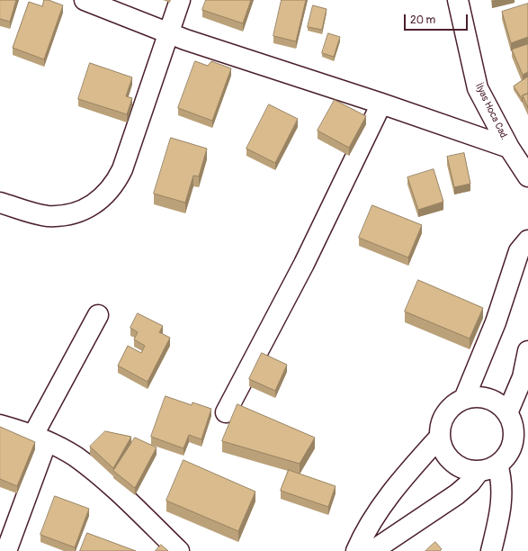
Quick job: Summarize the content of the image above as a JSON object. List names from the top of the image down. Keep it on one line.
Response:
{"streets":{"street":["İlyas Hoca Cad."]},"scale_bar":"20 m"}
